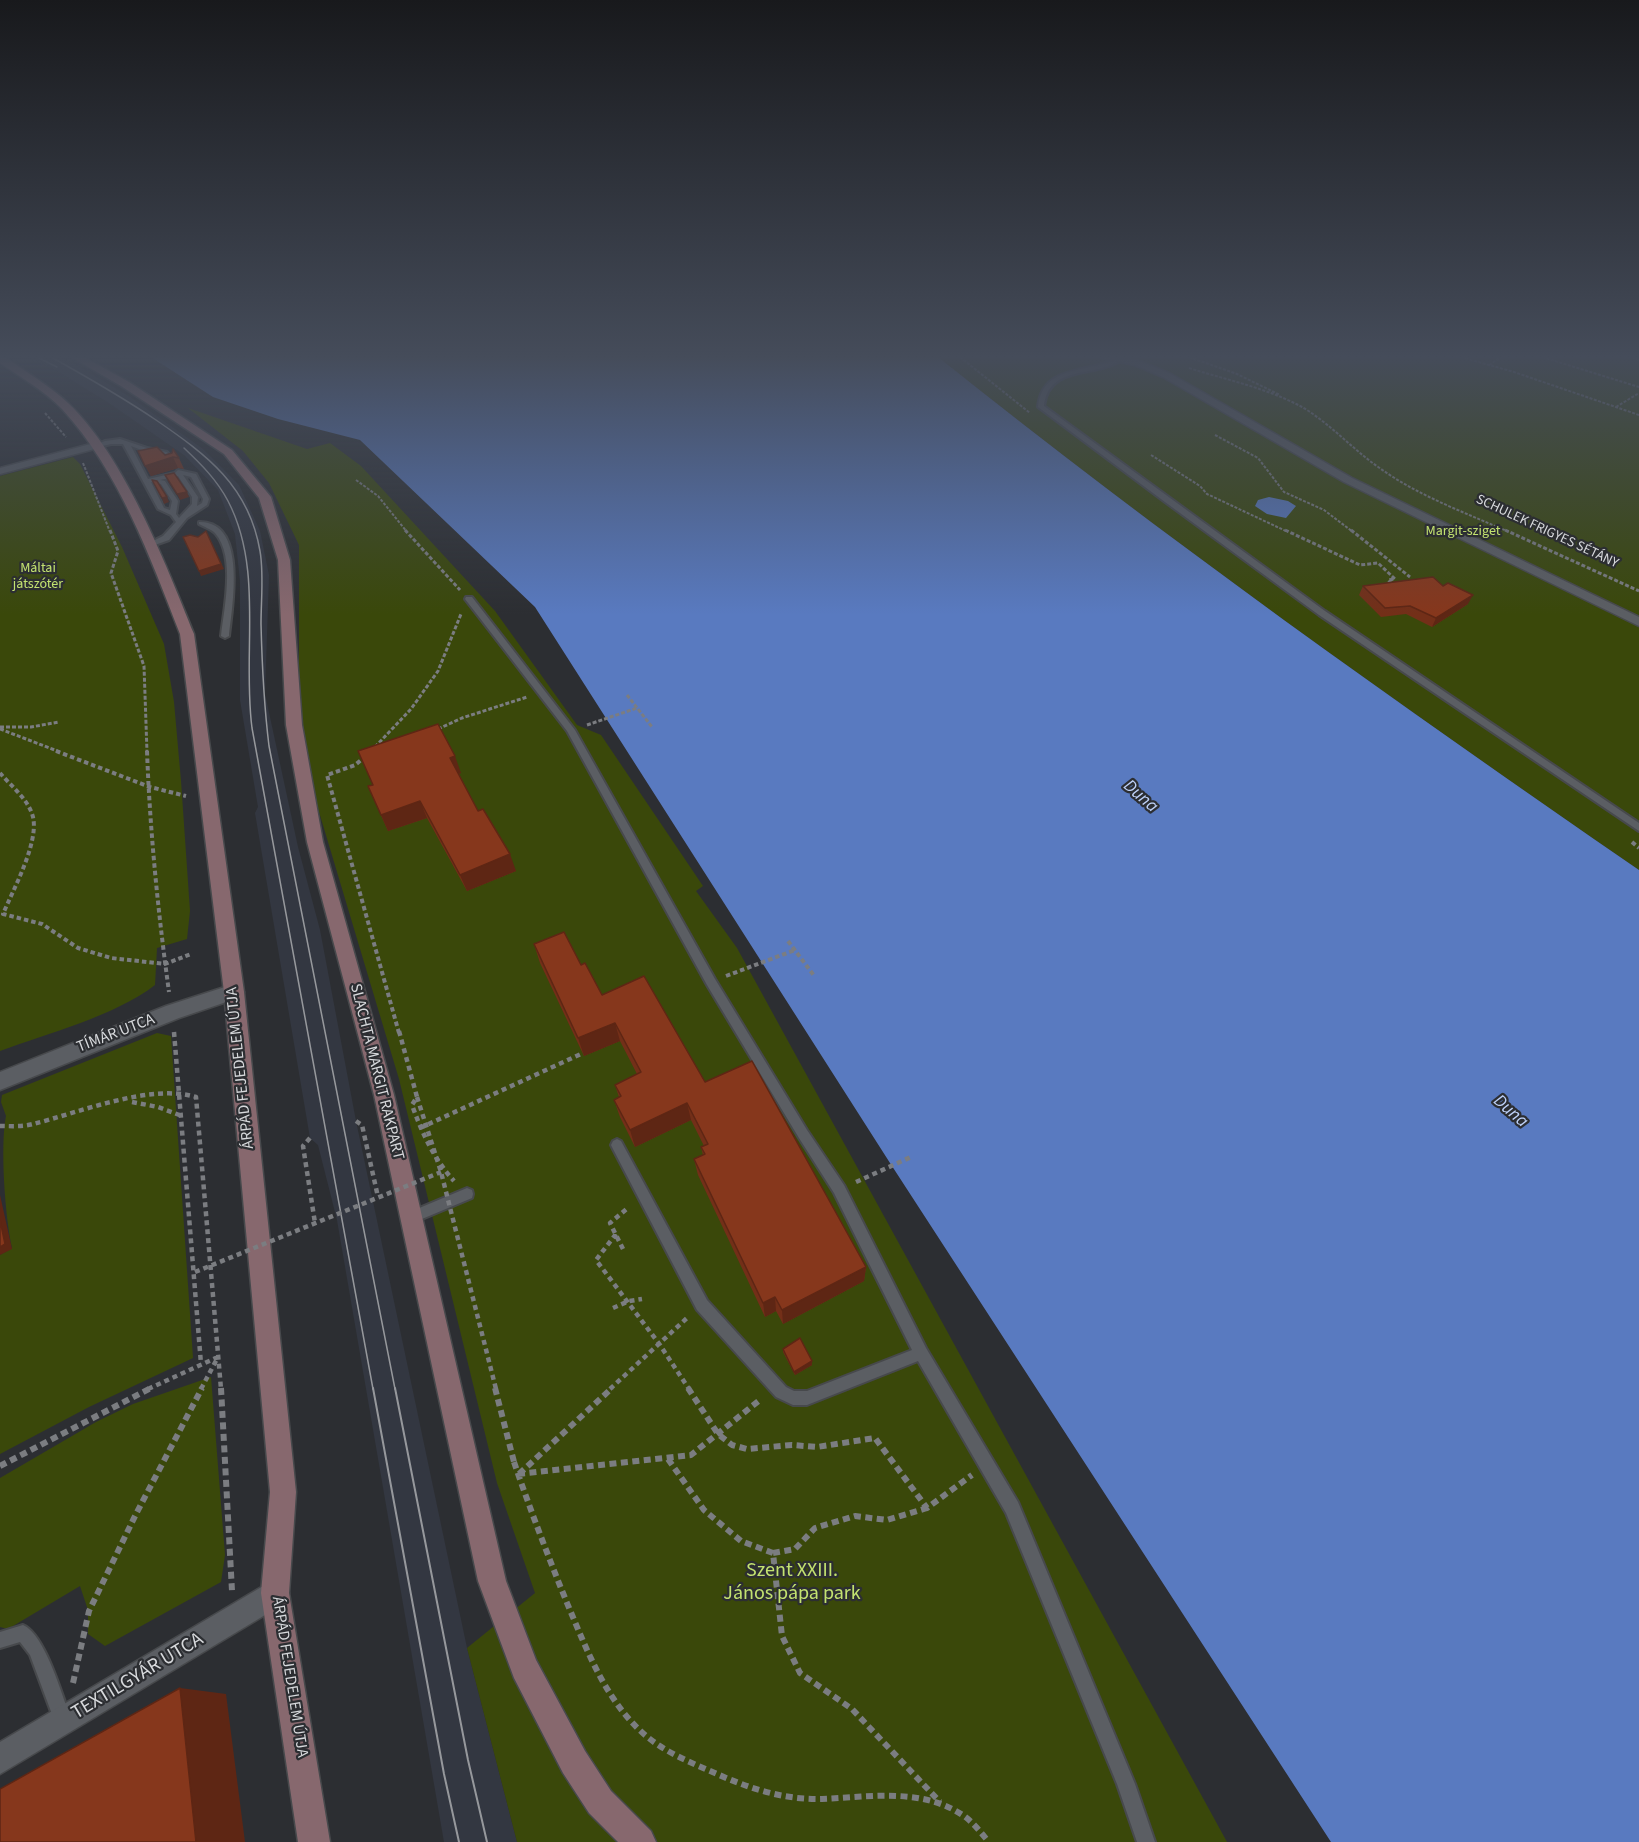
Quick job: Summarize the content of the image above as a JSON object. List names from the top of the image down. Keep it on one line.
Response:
{"streets":{"main road":["ÁRPÁD FEJEDELEM ÚTJA","SLACHTA MARGIT RAKPART"],"street":["TÍMÁR UTCA","TEXTILGYÁR UTCA"],"path":["SCHULEK FRIGYES SÉTÁNY"]},"crossings":[["TÍMÁR UTCA","ÁRPÁD FEJEDELEM ÚTJA"],["ÁRPÁD FEJEDELEM ÚTJA","TEXTILGYÁR UTCA"]],"water":["Duna"],"parks":["Margit-sziget","Máltai játszótér","Szent XXIII. János pápa park"]}
